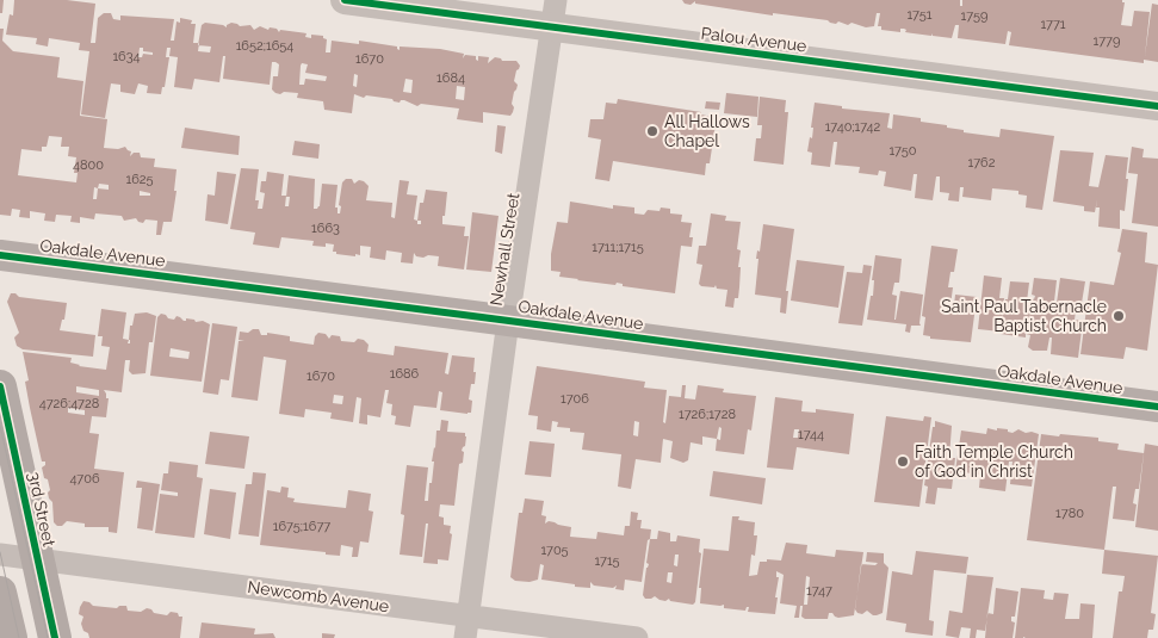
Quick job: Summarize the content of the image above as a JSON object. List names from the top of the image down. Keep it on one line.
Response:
{"streets":{"main road":["Oakdale Avenue","3rd Street"],"street":["Palou Avenue","Newhall Street","Newcomb Avenue"]},"crossings":[["Palou Avenue","Newhall Street"],["Newhall Street","Oakdale Avenue"],["Newhall Street","Newcomb Avenue"],["3rd Street","Newcomb Avenue"]],"places":["All Hallows Chapel","Saint Paul Tabernacle Baptist Church","Faith Temple Church of God in Christ"],"house_numbers":["1751","1759","1771","1779","1652;1654","1634","1670","1684","1740;1742","1750","1762","4800","1625","1663","1711;1715","1686","1670","1706","4726;4728","1726;1728","1744","4706","1780","1675;1677","1705","1715","1747"]}
